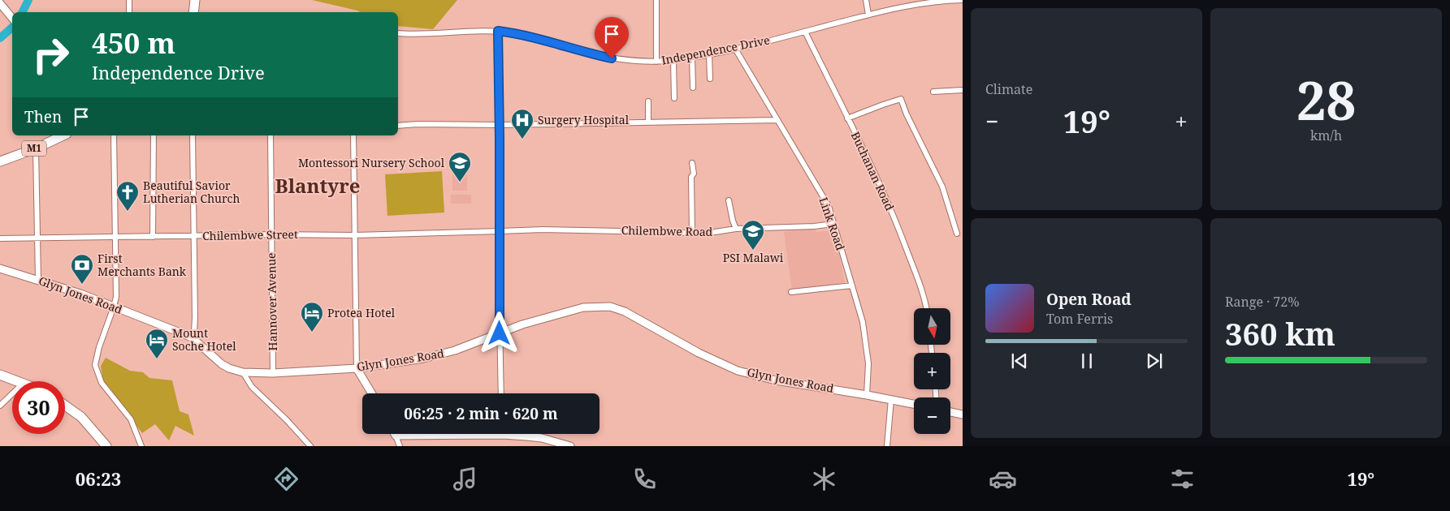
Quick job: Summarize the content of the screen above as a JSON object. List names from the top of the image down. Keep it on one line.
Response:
{"streets":{"highway":["M1"],"street":["Independence Drive","Buchanan Road","Link Road","Chilembwe Road","Chilembwe Street","Glyn Jones Road","Hannover Avenue"]},"crossings":[["Independence Drive","Buchanan Road"],["Independence Drive","Link Road"],["Link Road","Chilembwe Road"],["Link Road","Glyn Jones Road"],["Chilembwe Road","Chilembwe Street"],["Chilembwe Street","Hannover Avenue"],["Glyn Jones Road","Hannover Avenue"]],"districts":["Blantyre"],"places":{"hospital":["Surgery Hospital"],"school or university":["Montessori Nursery School","PSI Malawi"],"church":["Beautiful Savior Lutherian Church"],"bank":["First Merchants Bank"],"hotel":["Protea Hotel","Mount Soche Hotel"]},"north":"bottom","page":{"tile":["Climate",["28","km/h"],["Range · 72%","360 km"]],"turn":["450 m","Independence Drive"],"then":"Then","heat":["−","19°","+"],"song":["Open Road","Tom Ferris"],"map_buttons":["+","−"],"limit":"30","trip":"06:25 · 2 min · 620 m","tabs":["06:23","19°"]}}
